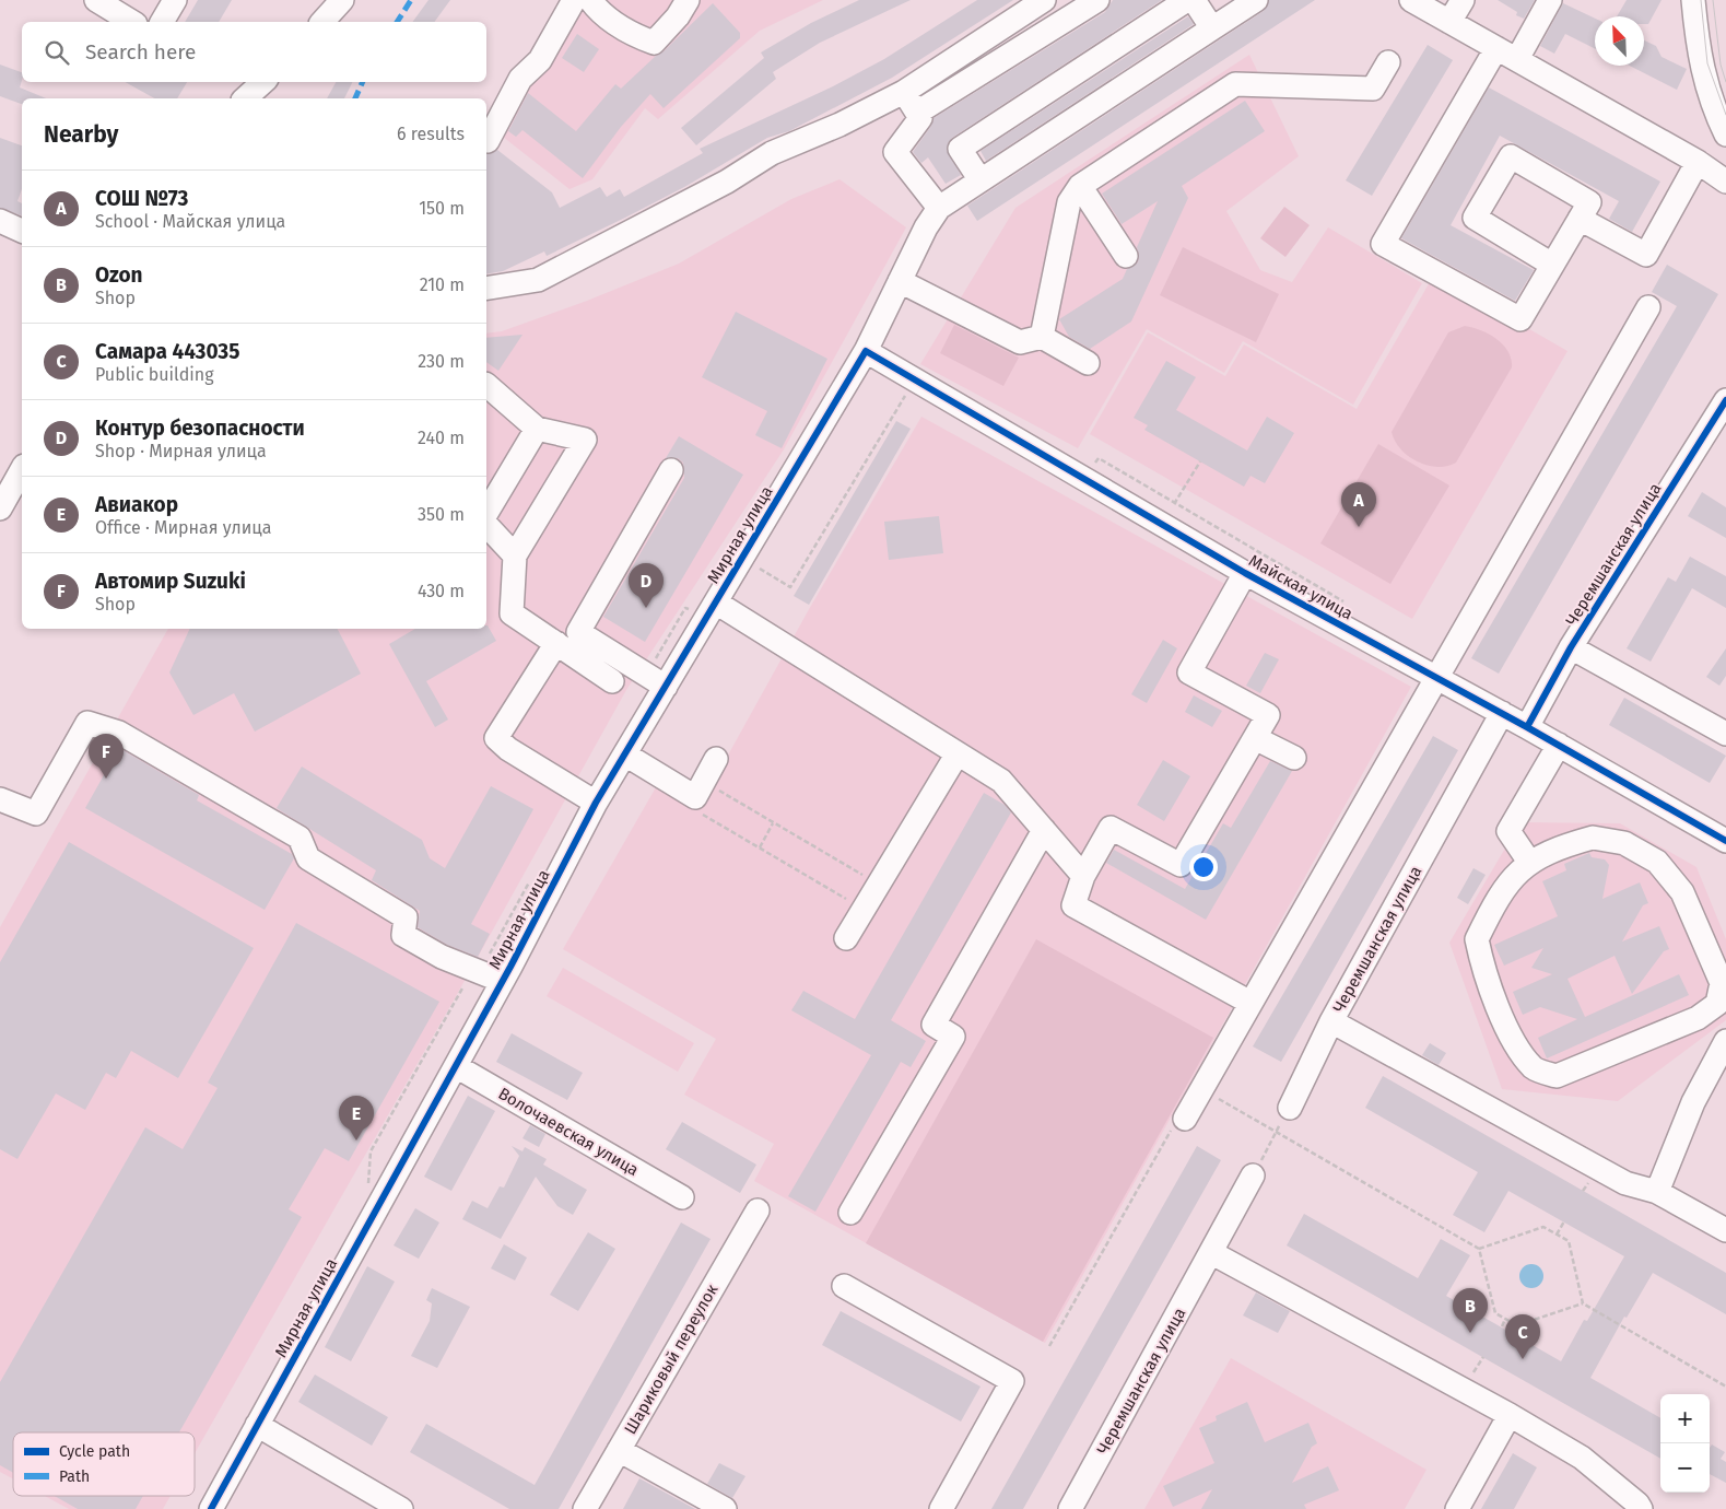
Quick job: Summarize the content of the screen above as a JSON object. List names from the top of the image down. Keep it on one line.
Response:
{"streets":{"street":["Мирная улица","Черемшанская улица","Майская улица","Волочаевская улица","Шариковый переулок"]},"crossings":[["Мирная улица","Майская улица"],["Мирная улица","Волочаевская улица"],["Черемшанская улица","Майская улица"]],"legend":["Cycle path","Path"],"north":"top left","page":{"search":"Search here","heading":["Nearby","6 results"],"list":[{"mark":"A","name":"СОШ №73","note":"School · Майская улица","value":"150 m"},{"mark":"B","name":"Ozon","note":"Shop","value":"210 m"},{"mark":"C","name":"Самара 443035","note":"Public building","value":"230 m"},{"mark":"D","name":"Контур безопасности","note":"Shop · Мирная улица","value":"240 m"},{"mark":"E","name":"Авиакор","note":"Office · Мирная улица","value":"350 m"},{"mark":"F","name":"Автомир Suzuki","note":"Shop","value":"430 m"}],"pins":["A","D","F","E","B","C"],"map_buttons":["+","−"]}}
